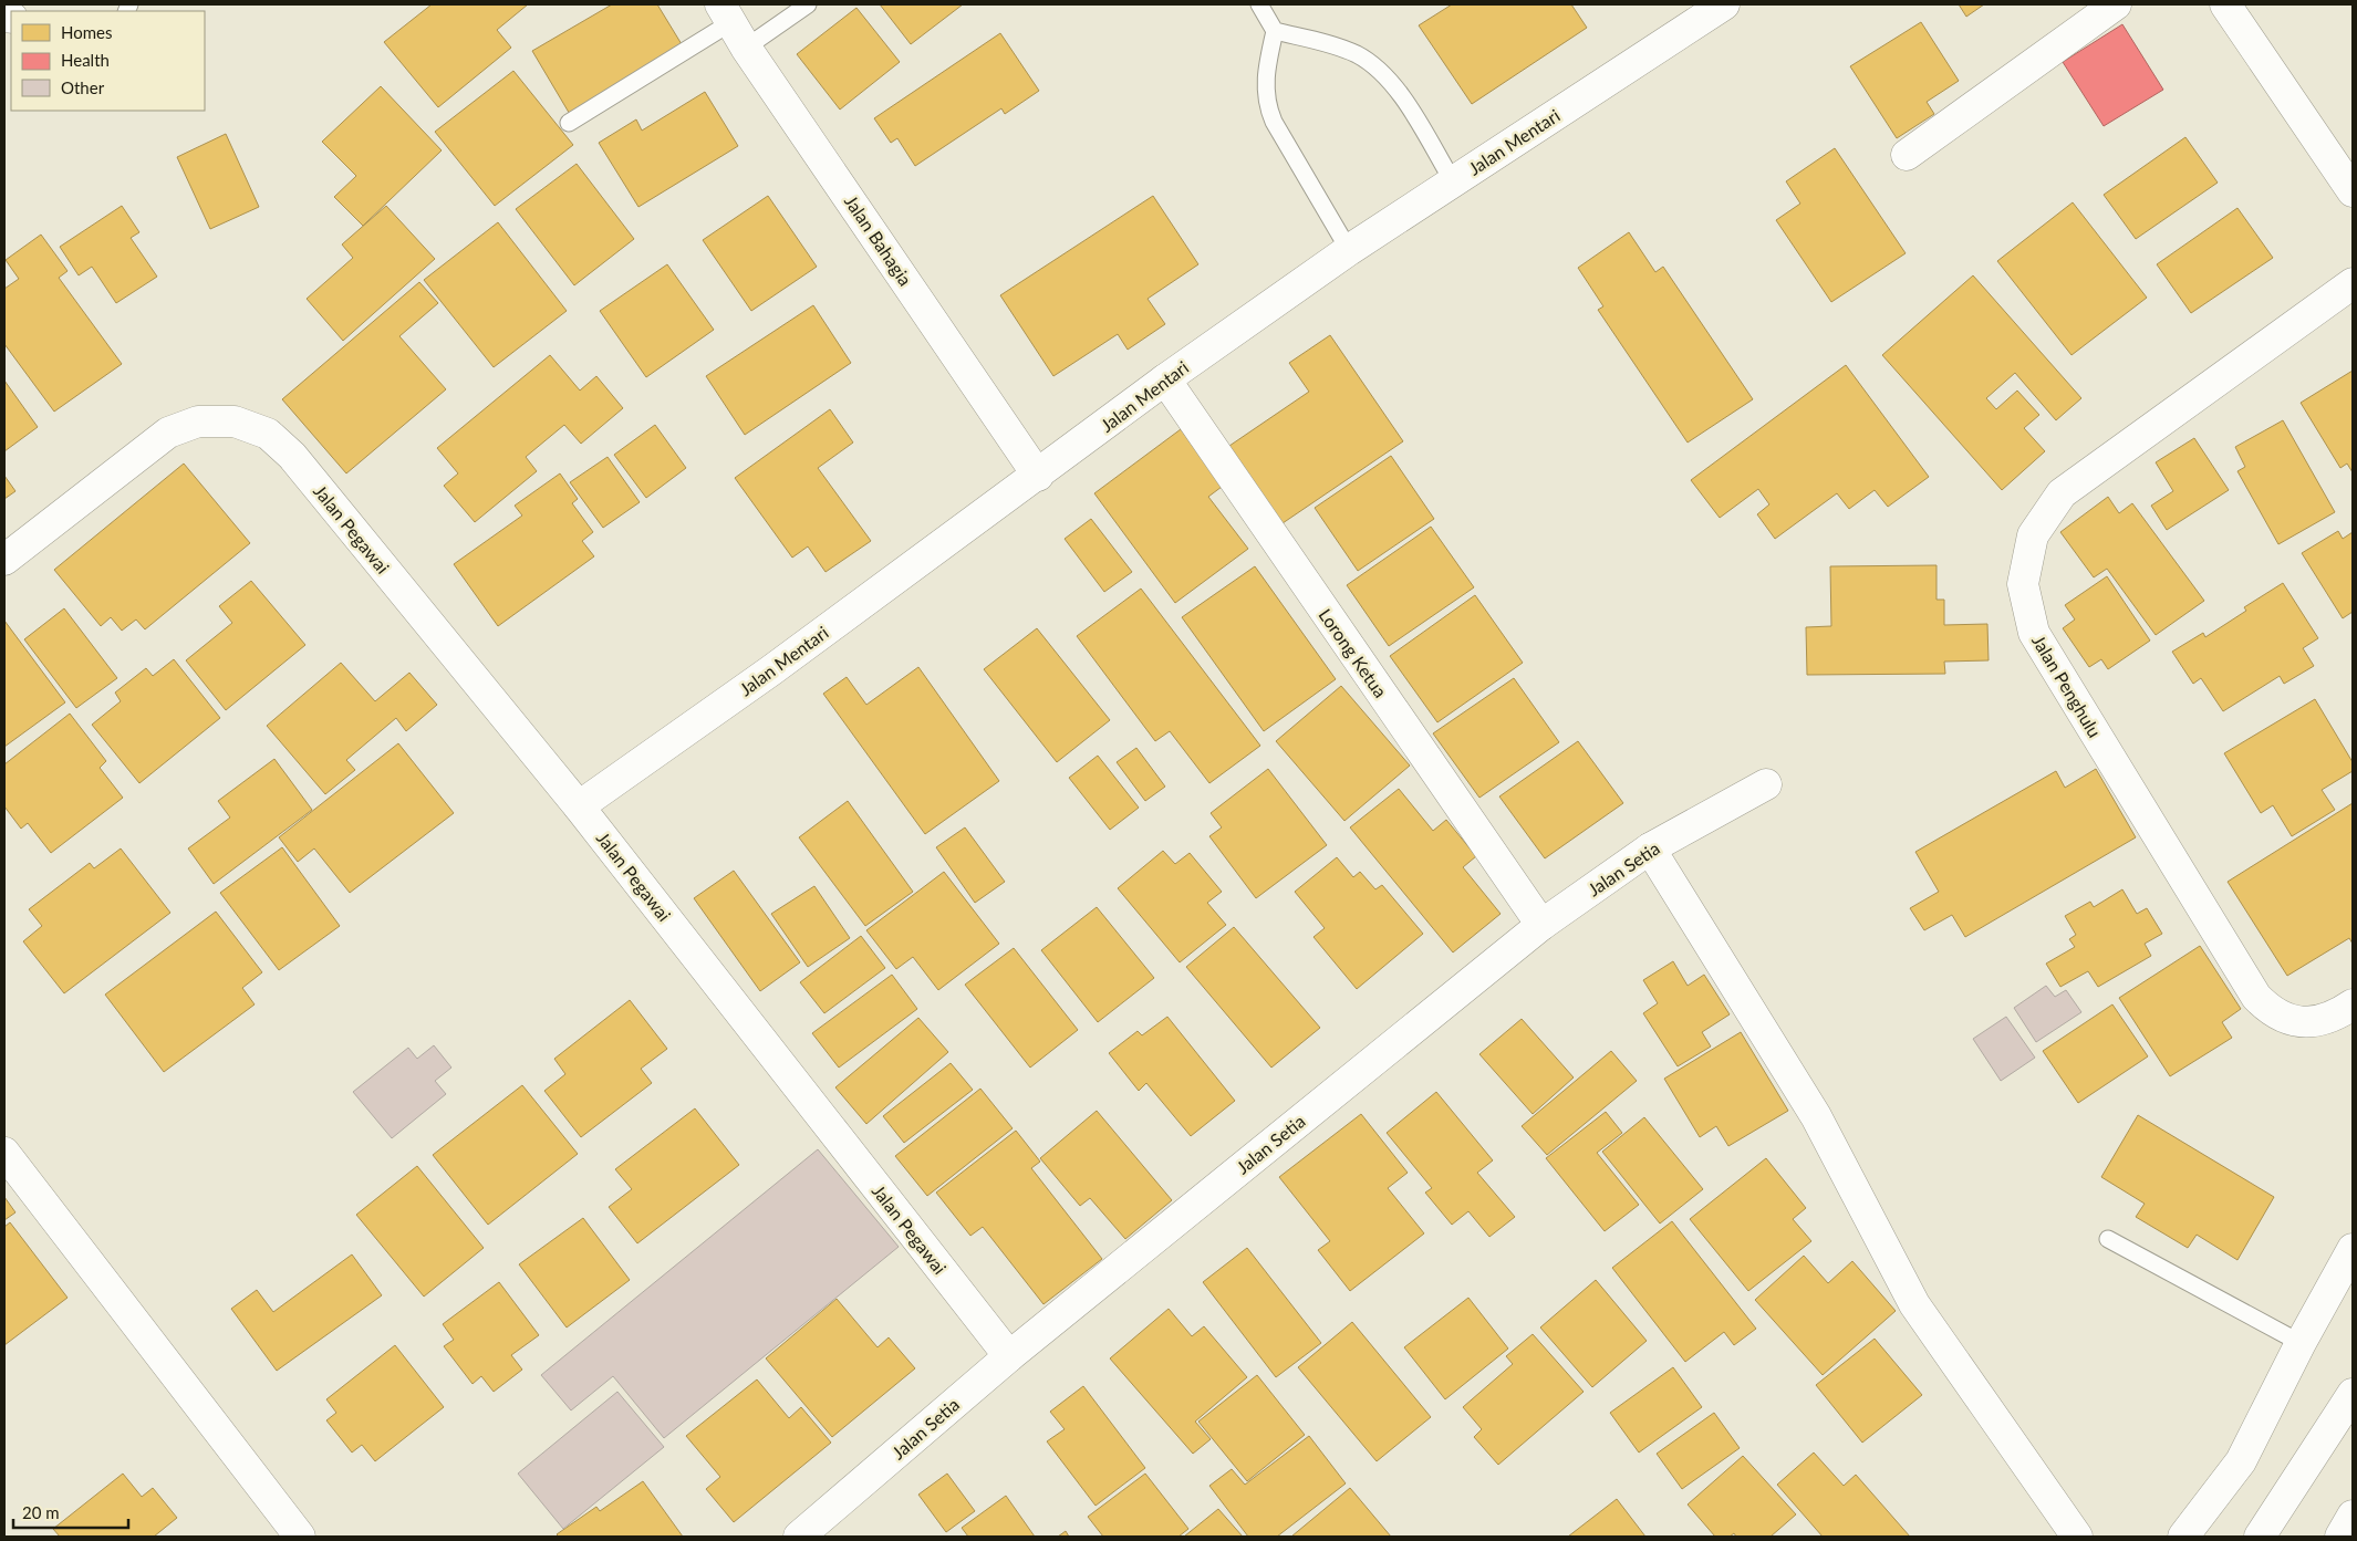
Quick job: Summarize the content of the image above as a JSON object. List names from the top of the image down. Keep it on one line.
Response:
{"streets":{"main road":["Jalan Mentari","Jalan Bahagia","Jalan Pegawai","Lorong Ketua","Jalan Penghulu","Jalan Setia"]},"crossings":[["Jalan Mentari","Jalan Bahagia"],["Jalan Mentari","Jalan Pegawai"],["Jalan Mentari","Lorong Ketua"],["Jalan Pegawai","Jalan Setia"],["Lorong Ketua","Jalan Setia"]],"legend":["Homes","Health","Other"],"scale_bar":"20 m"}
